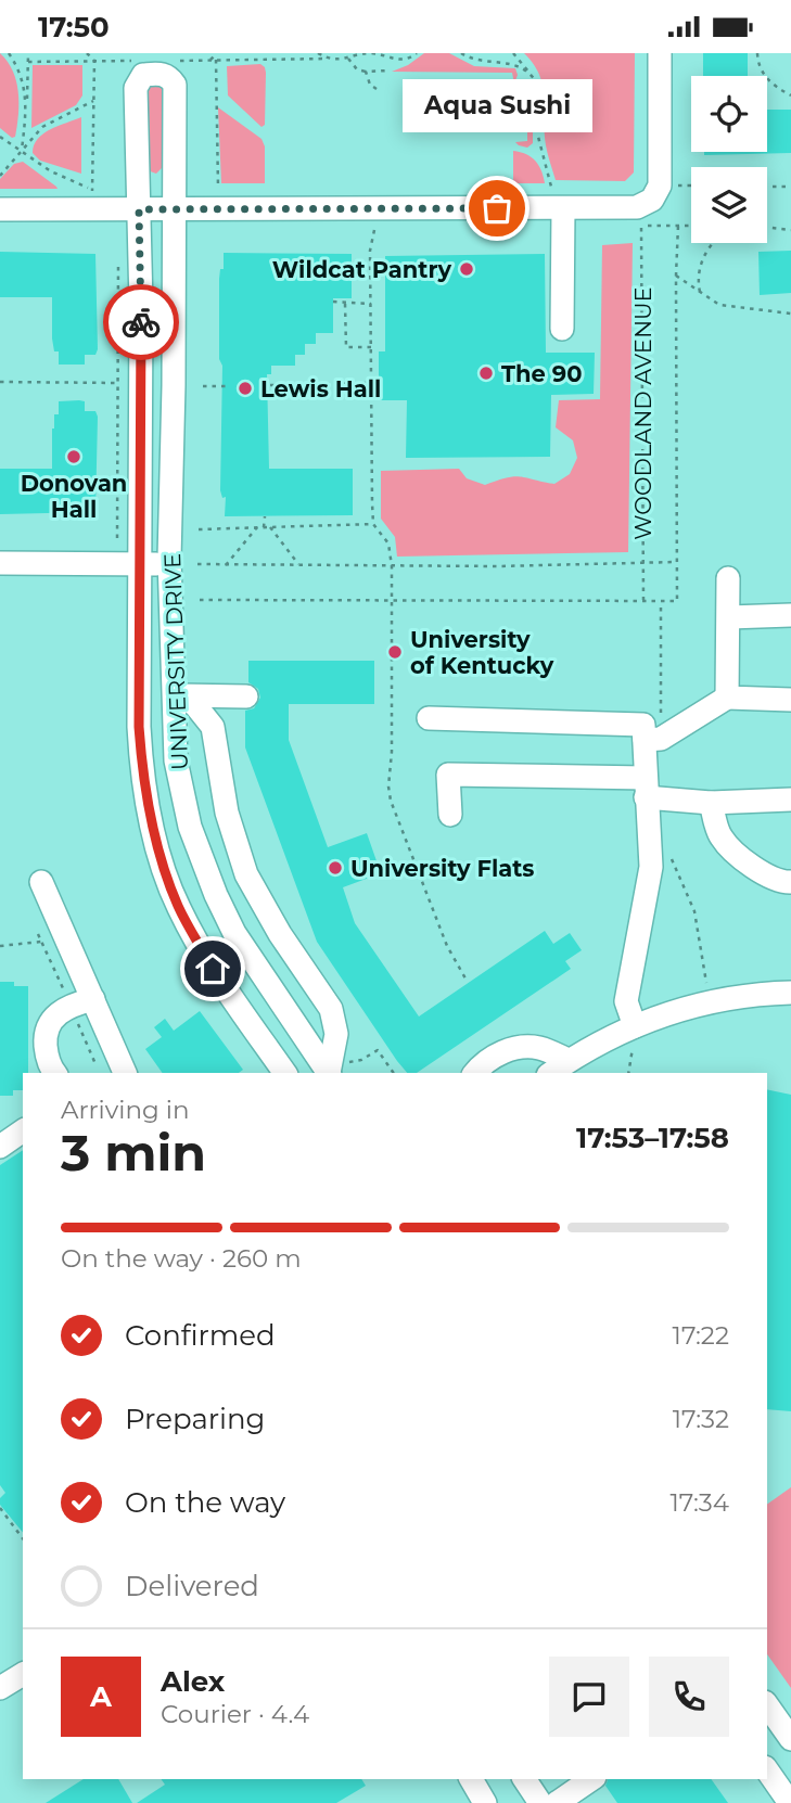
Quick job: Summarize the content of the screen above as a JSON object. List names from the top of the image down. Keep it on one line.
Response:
{"streets":{"street":["UNIVERSITY DRIVE"],"path":["WOODLAND AVENUE"]},"places":["Aqua Sushi","Wildcat Pantry","The 90","Lewis Hall","Donovan Hall","University of Kentucky","University Flats"],"page":{"status":"17:50","bubble":"Aqua Sushi","heading":["3 min","Arriving in","17:53–17:58"],"panel":["Alex","Courier · 4.4"],"bar":"On the way · 260 m","list":[["Confirmed","17:22"],["Preparing","17:32"],["On the way","17:34"],"Delivered"],"round":"A"}}
